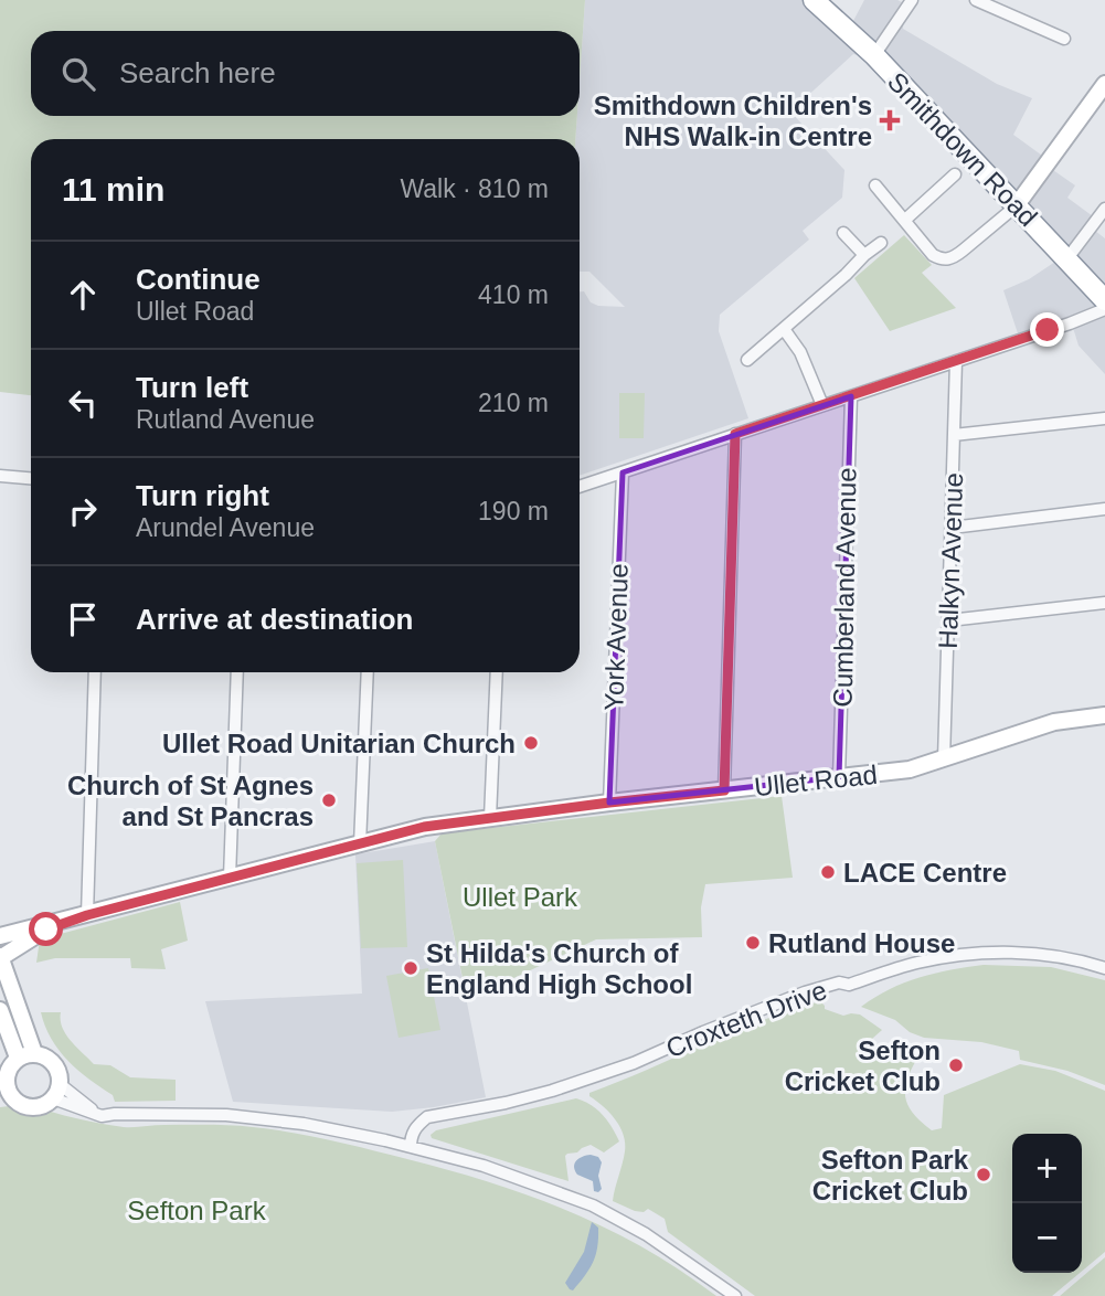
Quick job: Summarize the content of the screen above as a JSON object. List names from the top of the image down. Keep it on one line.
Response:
{"streets":{"highway":["Smithdown Road"],"main road":["Ullet Road"],"street":["Halkyn Avenue","Cumberland Avenue","York Avenue","Croxteth Drive"]},"crossings":[["Halkyn Avenue","Ullet Road"],["Cumberland Avenue","Ullet Road"],["York Avenue","Ullet Road"]],"parks":["Ullet Park","Sefton Park"],"places":{"health":["Smithdown Children's NHS Walk-in Centre"],"other":["Ullet Road Unitarian Church","Church of St Agnes and St Pancras","LACE Centre","Rutland House","St Hilda's Church of England High School","Sefton Cricket Club","Sefton Park Cricket Club"]},"page":{"search":"Search here","heading":["11 min","Walk · 810 m"],"list":[["Continue","Ullet Road","410 m"],["Turn left","Rutland Avenue","210 m"],["Turn right","Arundel Avenue","190 m"],"Arrive at destination"],"map_buttons":["+","−"]}}
